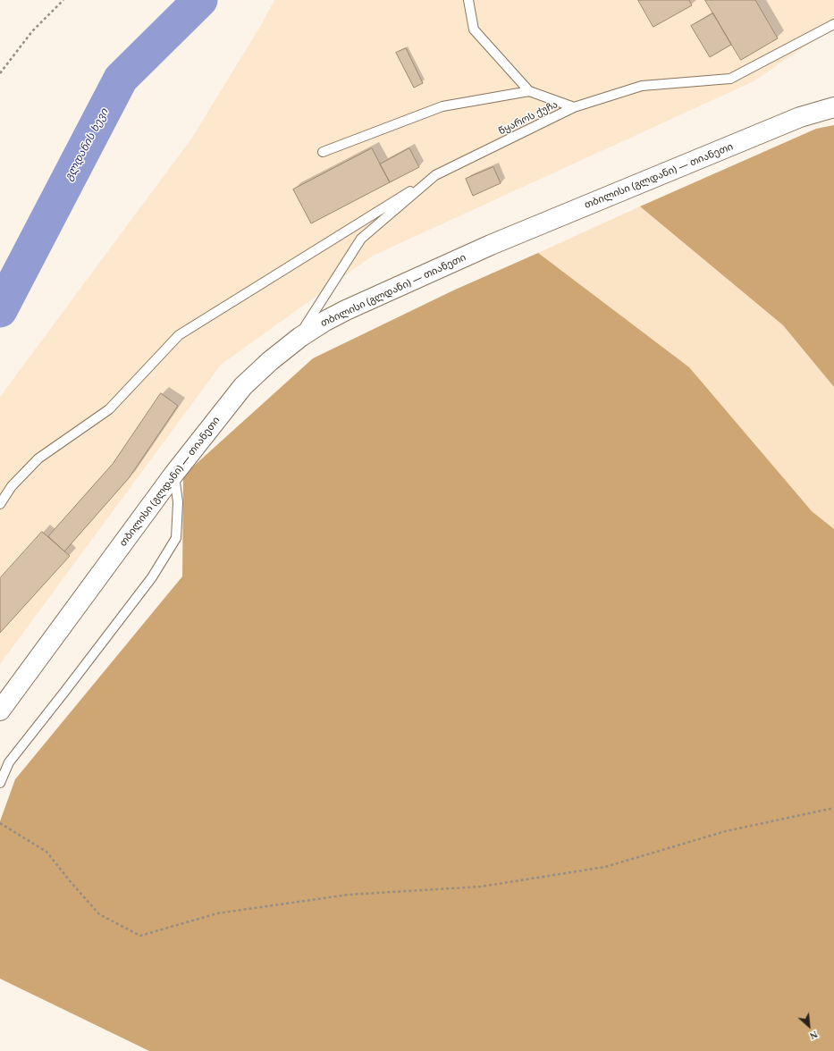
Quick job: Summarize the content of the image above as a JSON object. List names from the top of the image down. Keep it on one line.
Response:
{"streets":{"main road":["თბილისი (გლდანი) — თიანეთი"],"lane":["წყაროს ქუჩა"]},"crossings":[["წყაროს ქუჩა","თბილისი (გლდანი) — თიანეთი"]],"water":["გლდანის ხევი"],"north":"bottom right"}
